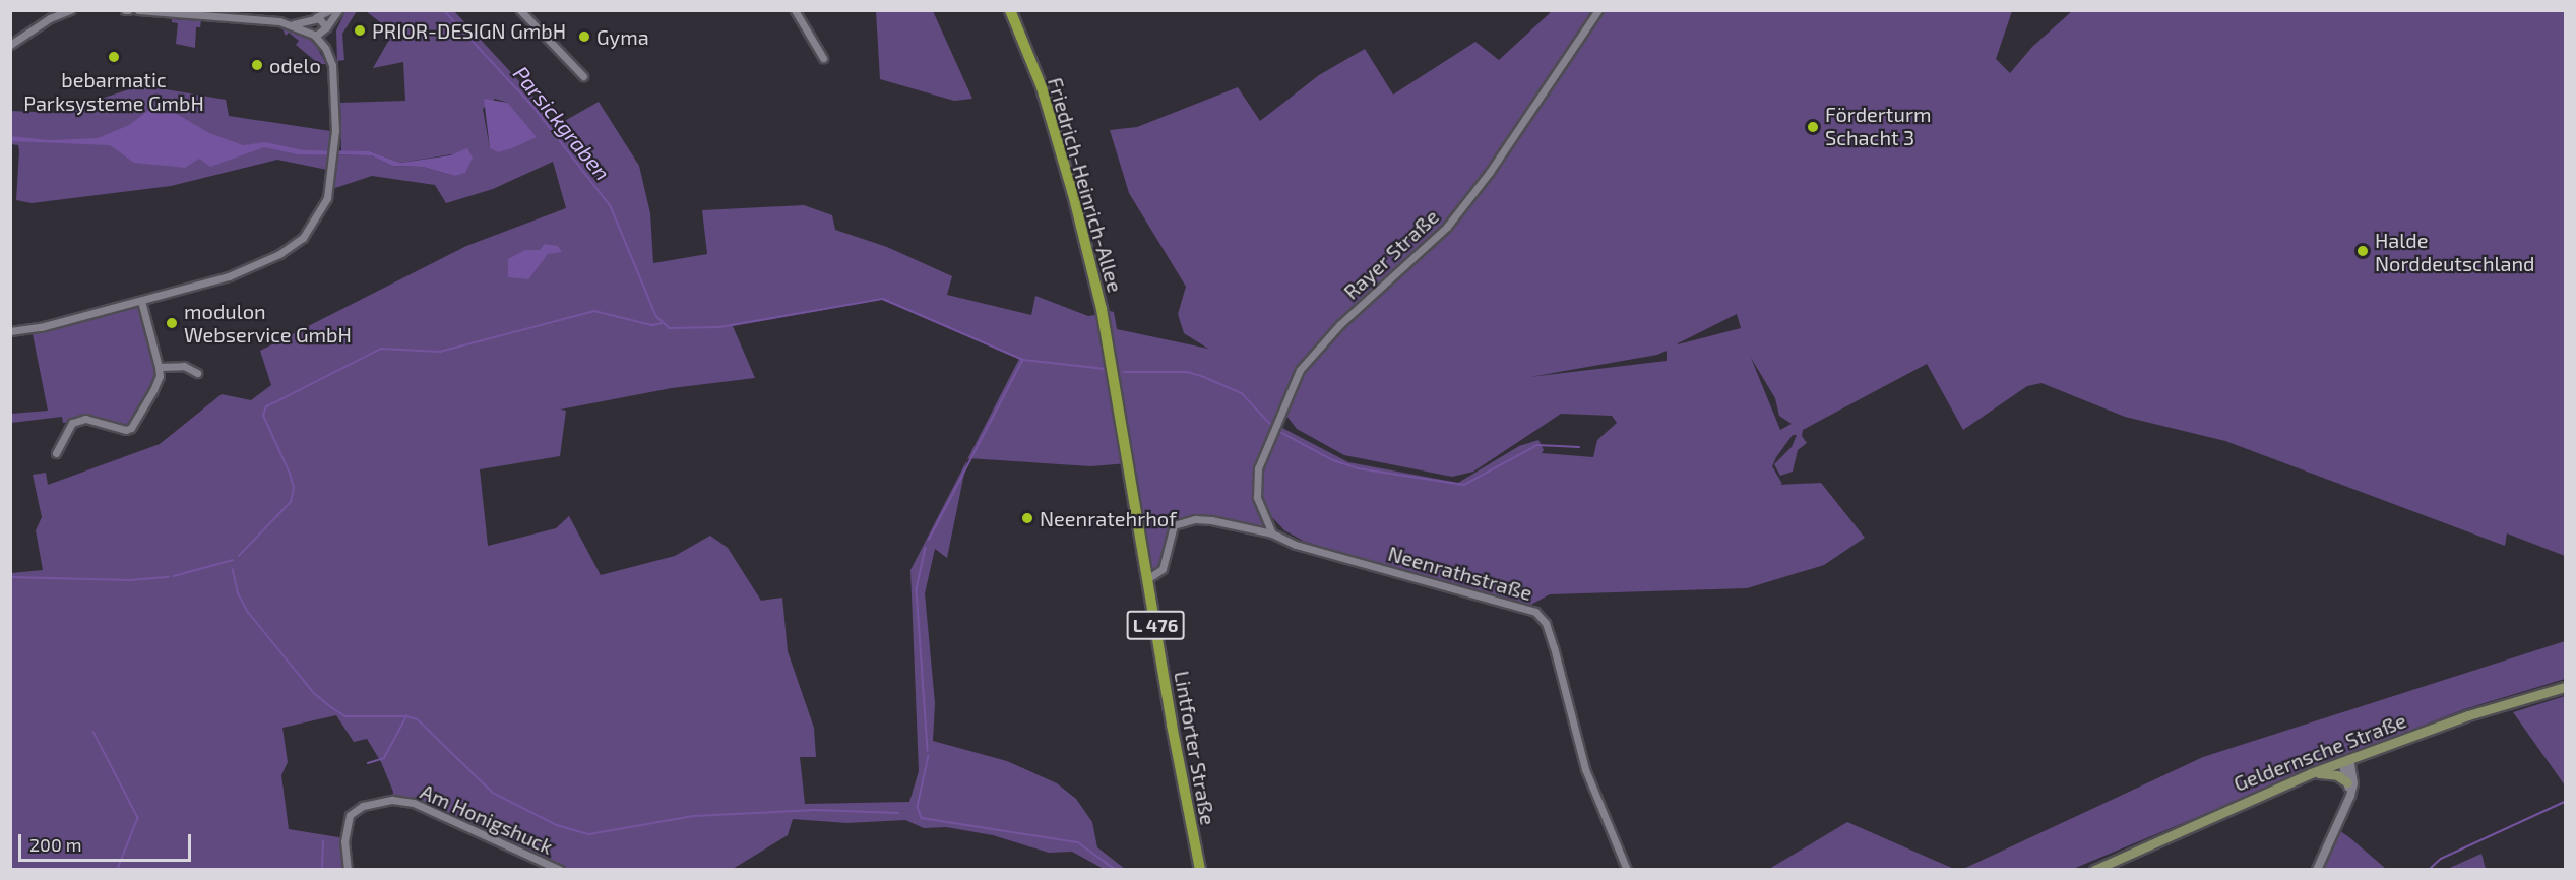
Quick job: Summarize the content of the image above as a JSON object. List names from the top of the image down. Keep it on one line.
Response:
{"streets":{"main road":["Friedrich-Heinrich-Allee","L 476","Lintforter Straße","Geldernsche Straße"],"street":["Rayer Straße","Neenrathstraße","Am Honigshuck"]},"crossings":[["Friedrich-Heinrich-Allee","Lintforter Straße"],["Rayer Straße","Neenrathstraße"],["Neenrathstraße","Lintforter Straße"]],"water":["Parsickgraben"],"places":["PRIOR-DESIGN GmbH","Gyma","bebarmatic Parksysteme GmbH","odelo","Förderturm Schacht 3","Halde Norddeutschland","modulon Webservice GmbH","Neenratehrhof"],"scale_bar":"200 m"}
